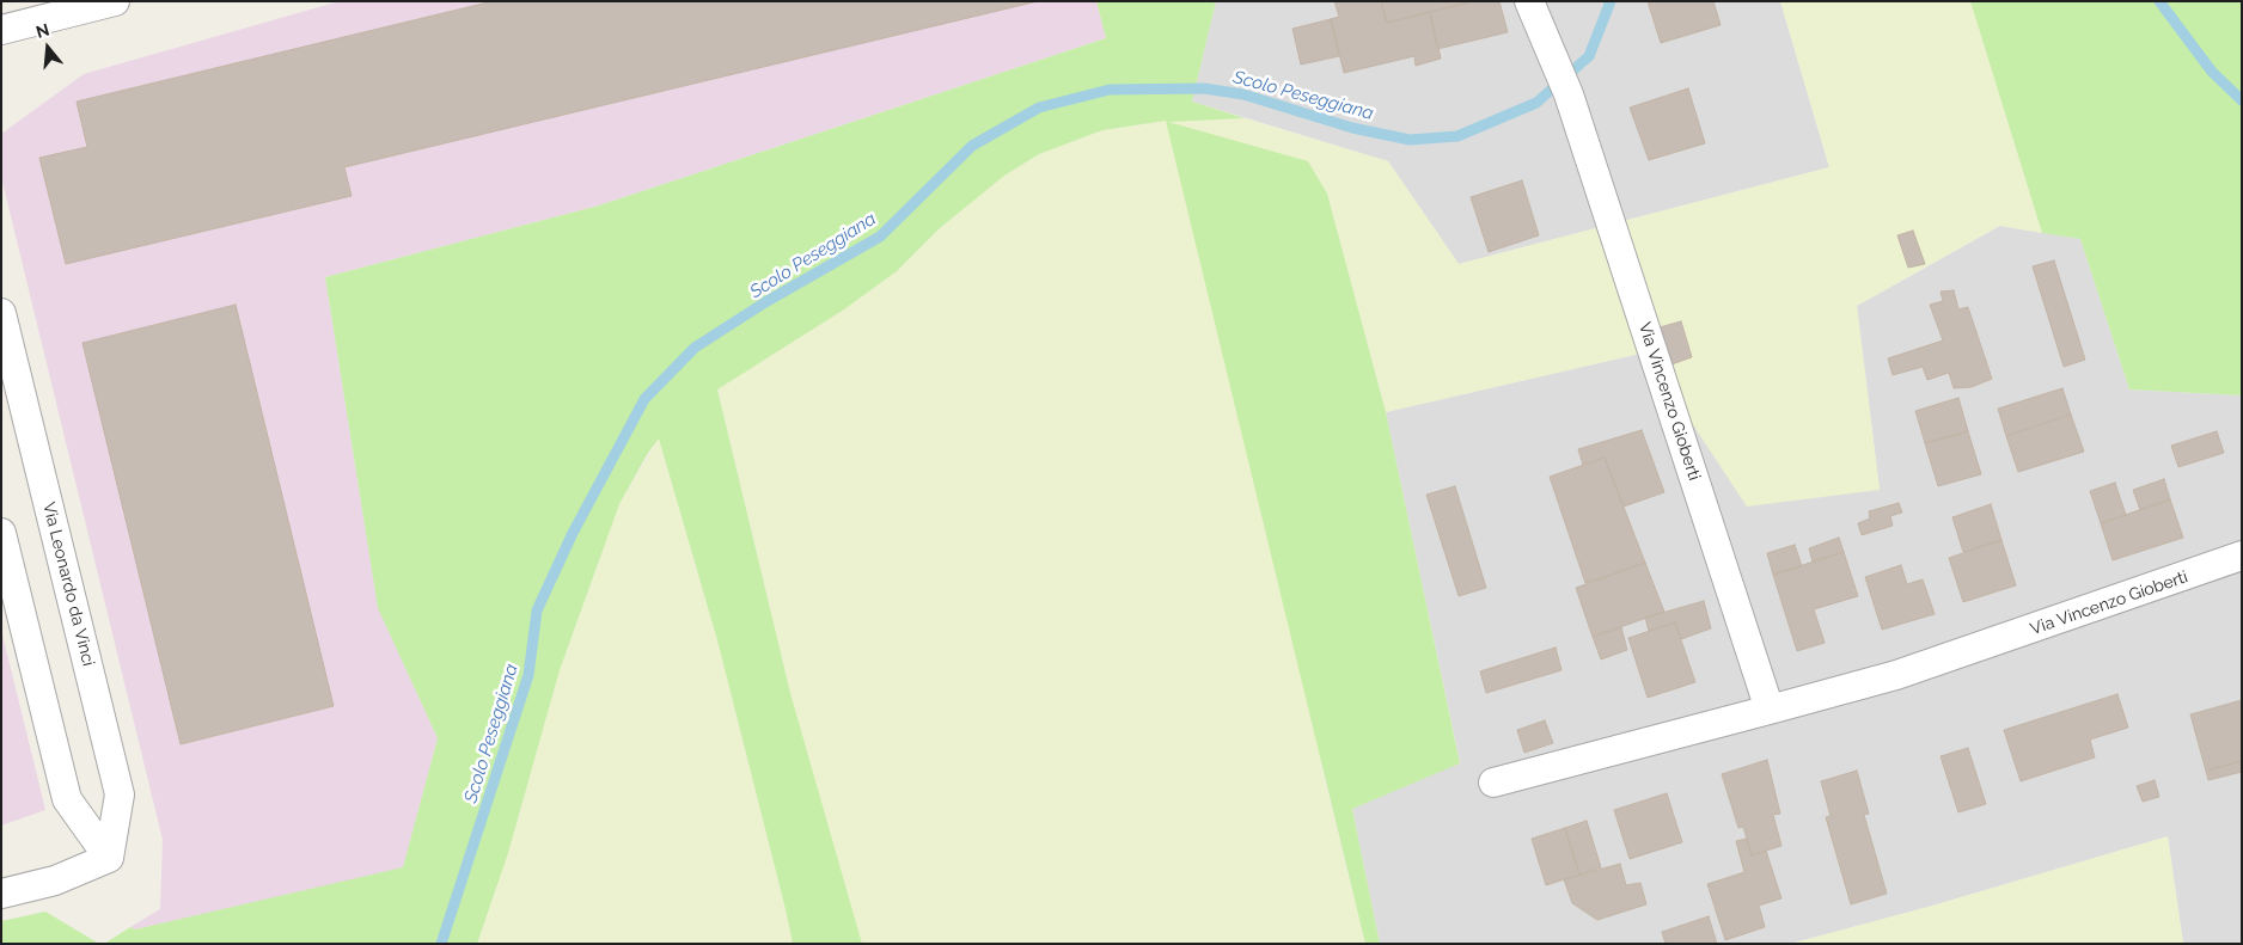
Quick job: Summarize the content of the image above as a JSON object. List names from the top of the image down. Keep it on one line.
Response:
{"streets":{"street":["Via Vincenzo Gioberti","Via Leonardo da Vinci"]},"water":["Scolo Peseggiana"],"north":"top"}
